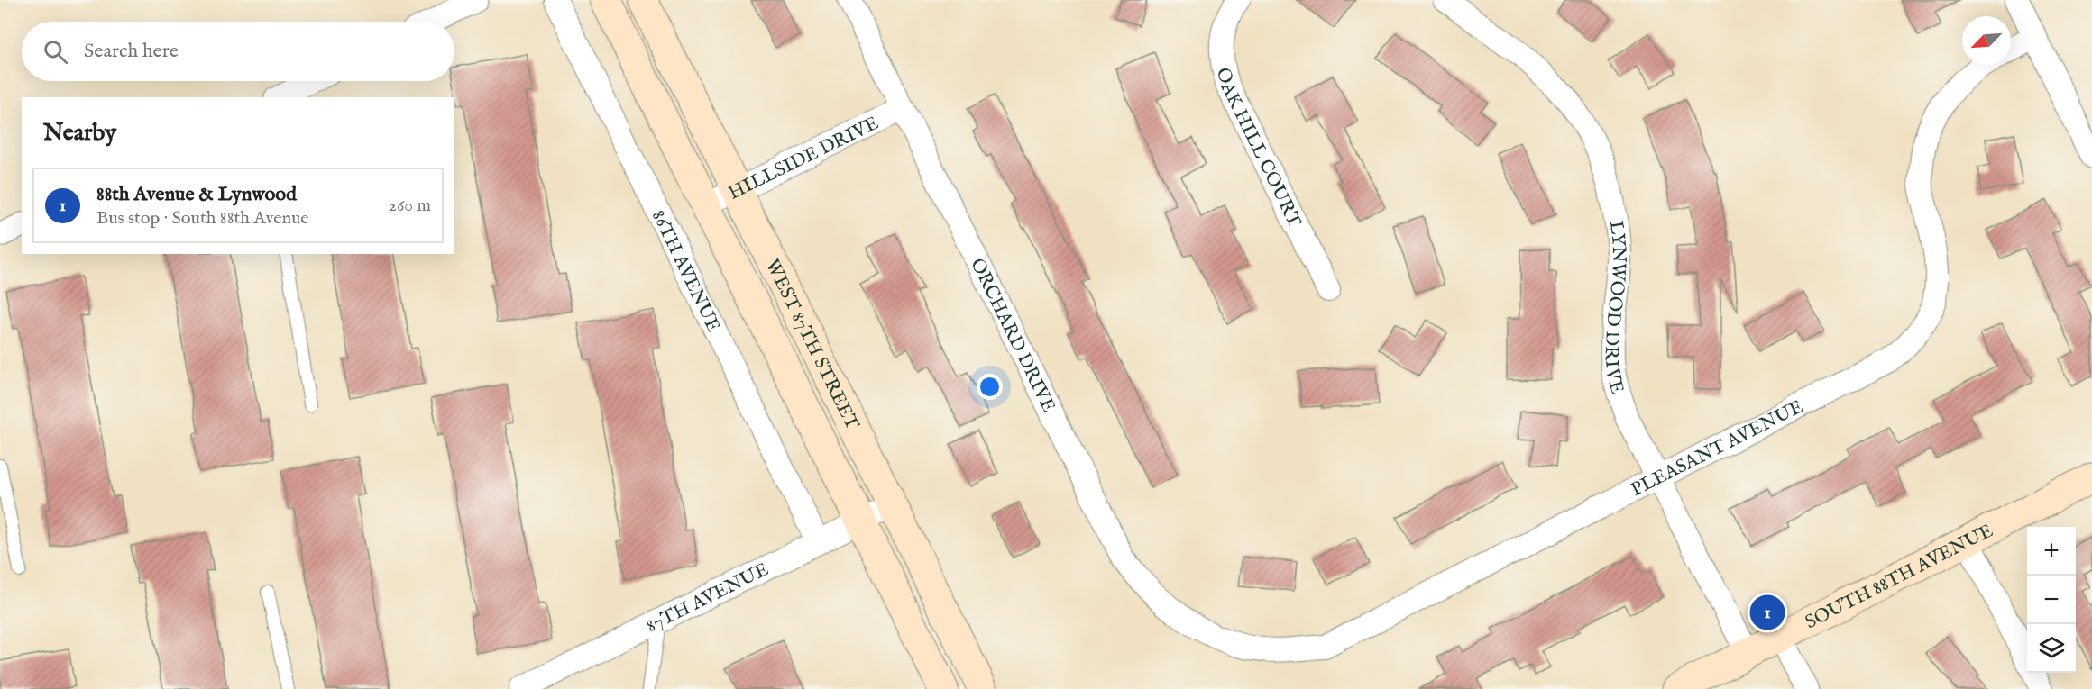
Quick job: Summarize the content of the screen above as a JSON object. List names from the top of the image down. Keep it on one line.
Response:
{"streets":{"main road":["WEST 87TH STREET","SOUTH 88TH AVENUE"],"street":["OAK HILL COURT","HILLSIDE DRIVE","86TH AVENUE","LYNWOOD DRIVE","ORCHARD DRIVE","PLEASANT AVENUE","87TH AVENUE"]},"crossings":[["HILLSIDE DRIVE","ORCHARD DRIVE"],["HILLSIDE DRIVE","WEST 87TH STREET"],["86TH AVENUE","87TH AVENUE"],["LYNWOOD DRIVE","PLEASANT AVENUE"],["LYNWOOD DRIVE","SOUTH 88TH AVENUE"],["ORCHARD DRIVE","PLEASANT AVENUE"],["WEST 87TH STREET","87TH AVENUE"]],"north":"bottom left","page":{"search":"Search here","heading":"Nearby","list":[{"mark":"1","name":"88th Avenue & Lynwood","note":"Bus stop · South 88th Avenue","value":"260 m"}],"map_buttons":["+","−"],"pins":"1"}}
